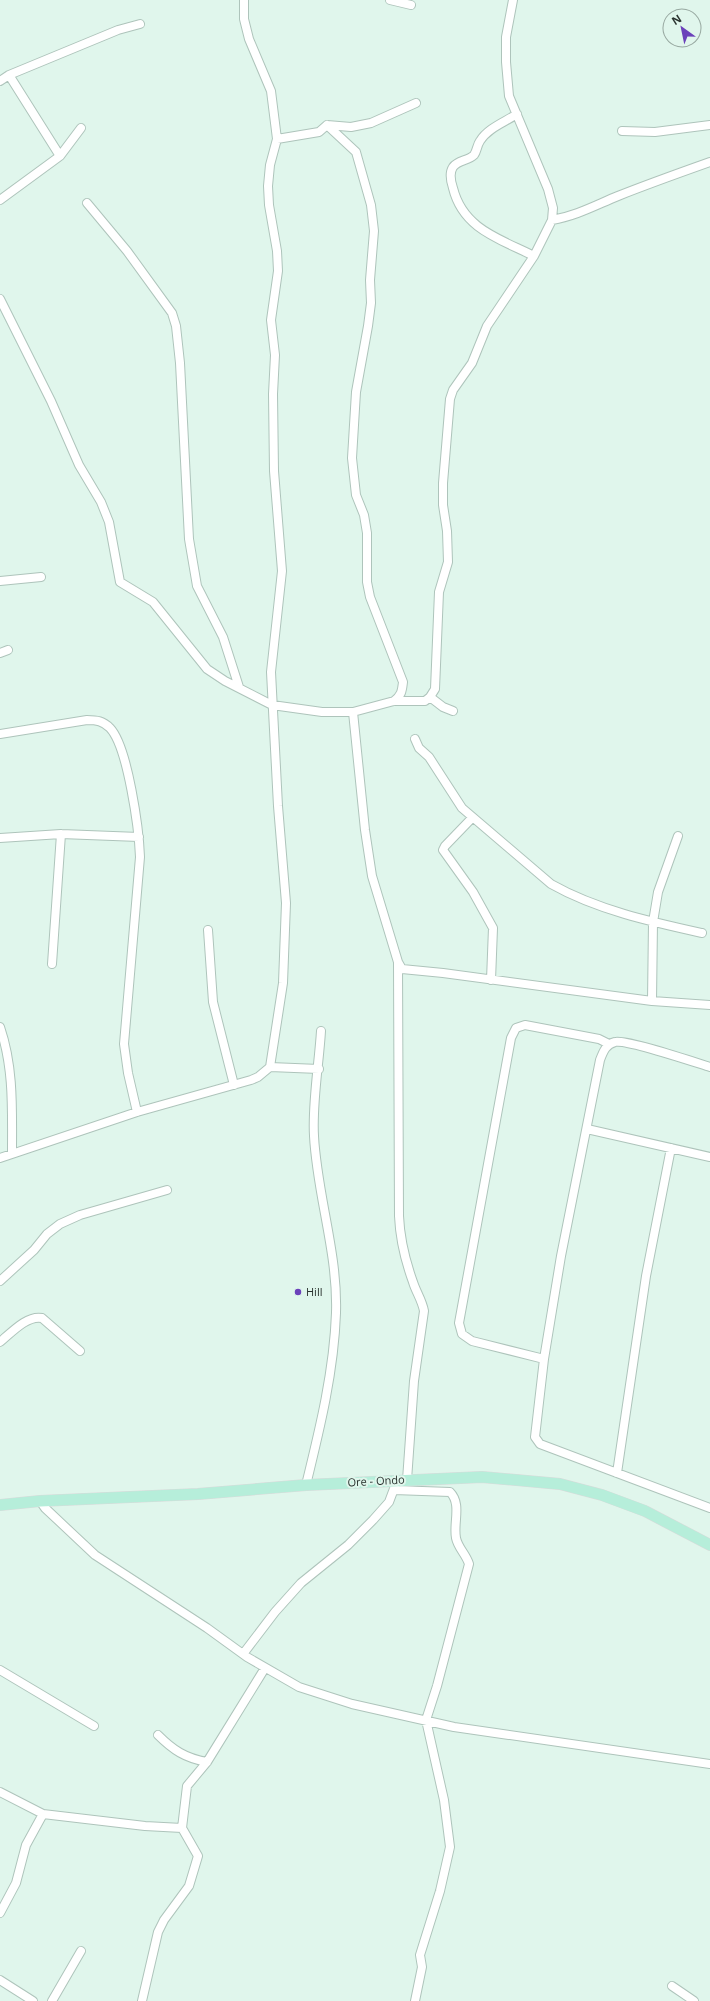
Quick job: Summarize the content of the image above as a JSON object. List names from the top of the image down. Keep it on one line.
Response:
{"streets":{"main road":["Ore - Ondo"]},"places":["Hill"],"north":"top left"}
